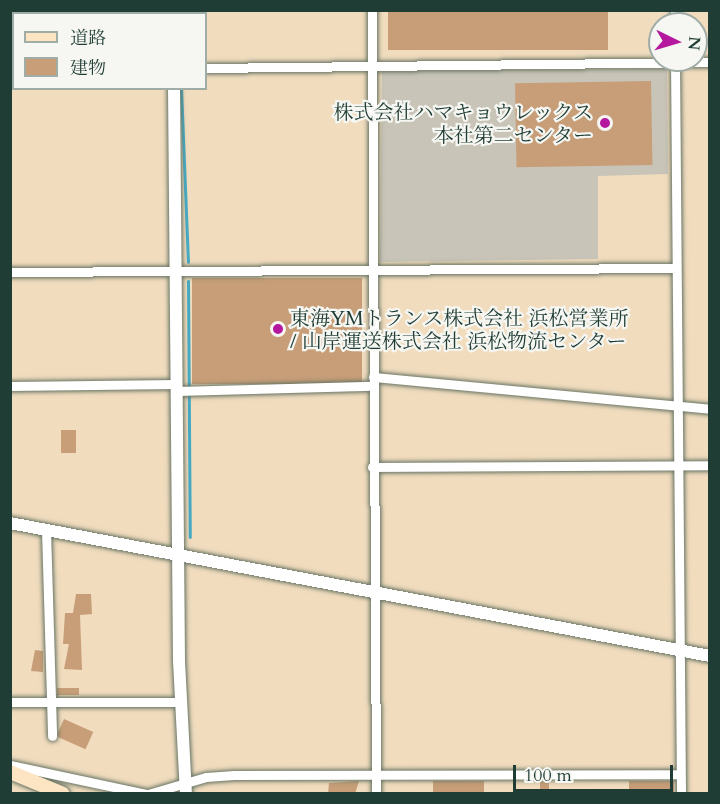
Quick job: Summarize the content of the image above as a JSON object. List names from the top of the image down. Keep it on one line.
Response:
{"places":["株式会社ハマキョウレックス 本社第二センター","東海YMトランス株式会社 浜松営業所 / 山岸運送株式会社 浜松物流センター"],"legend":["道路","建物"],"scale_bar":"100 m","north":"right"}
